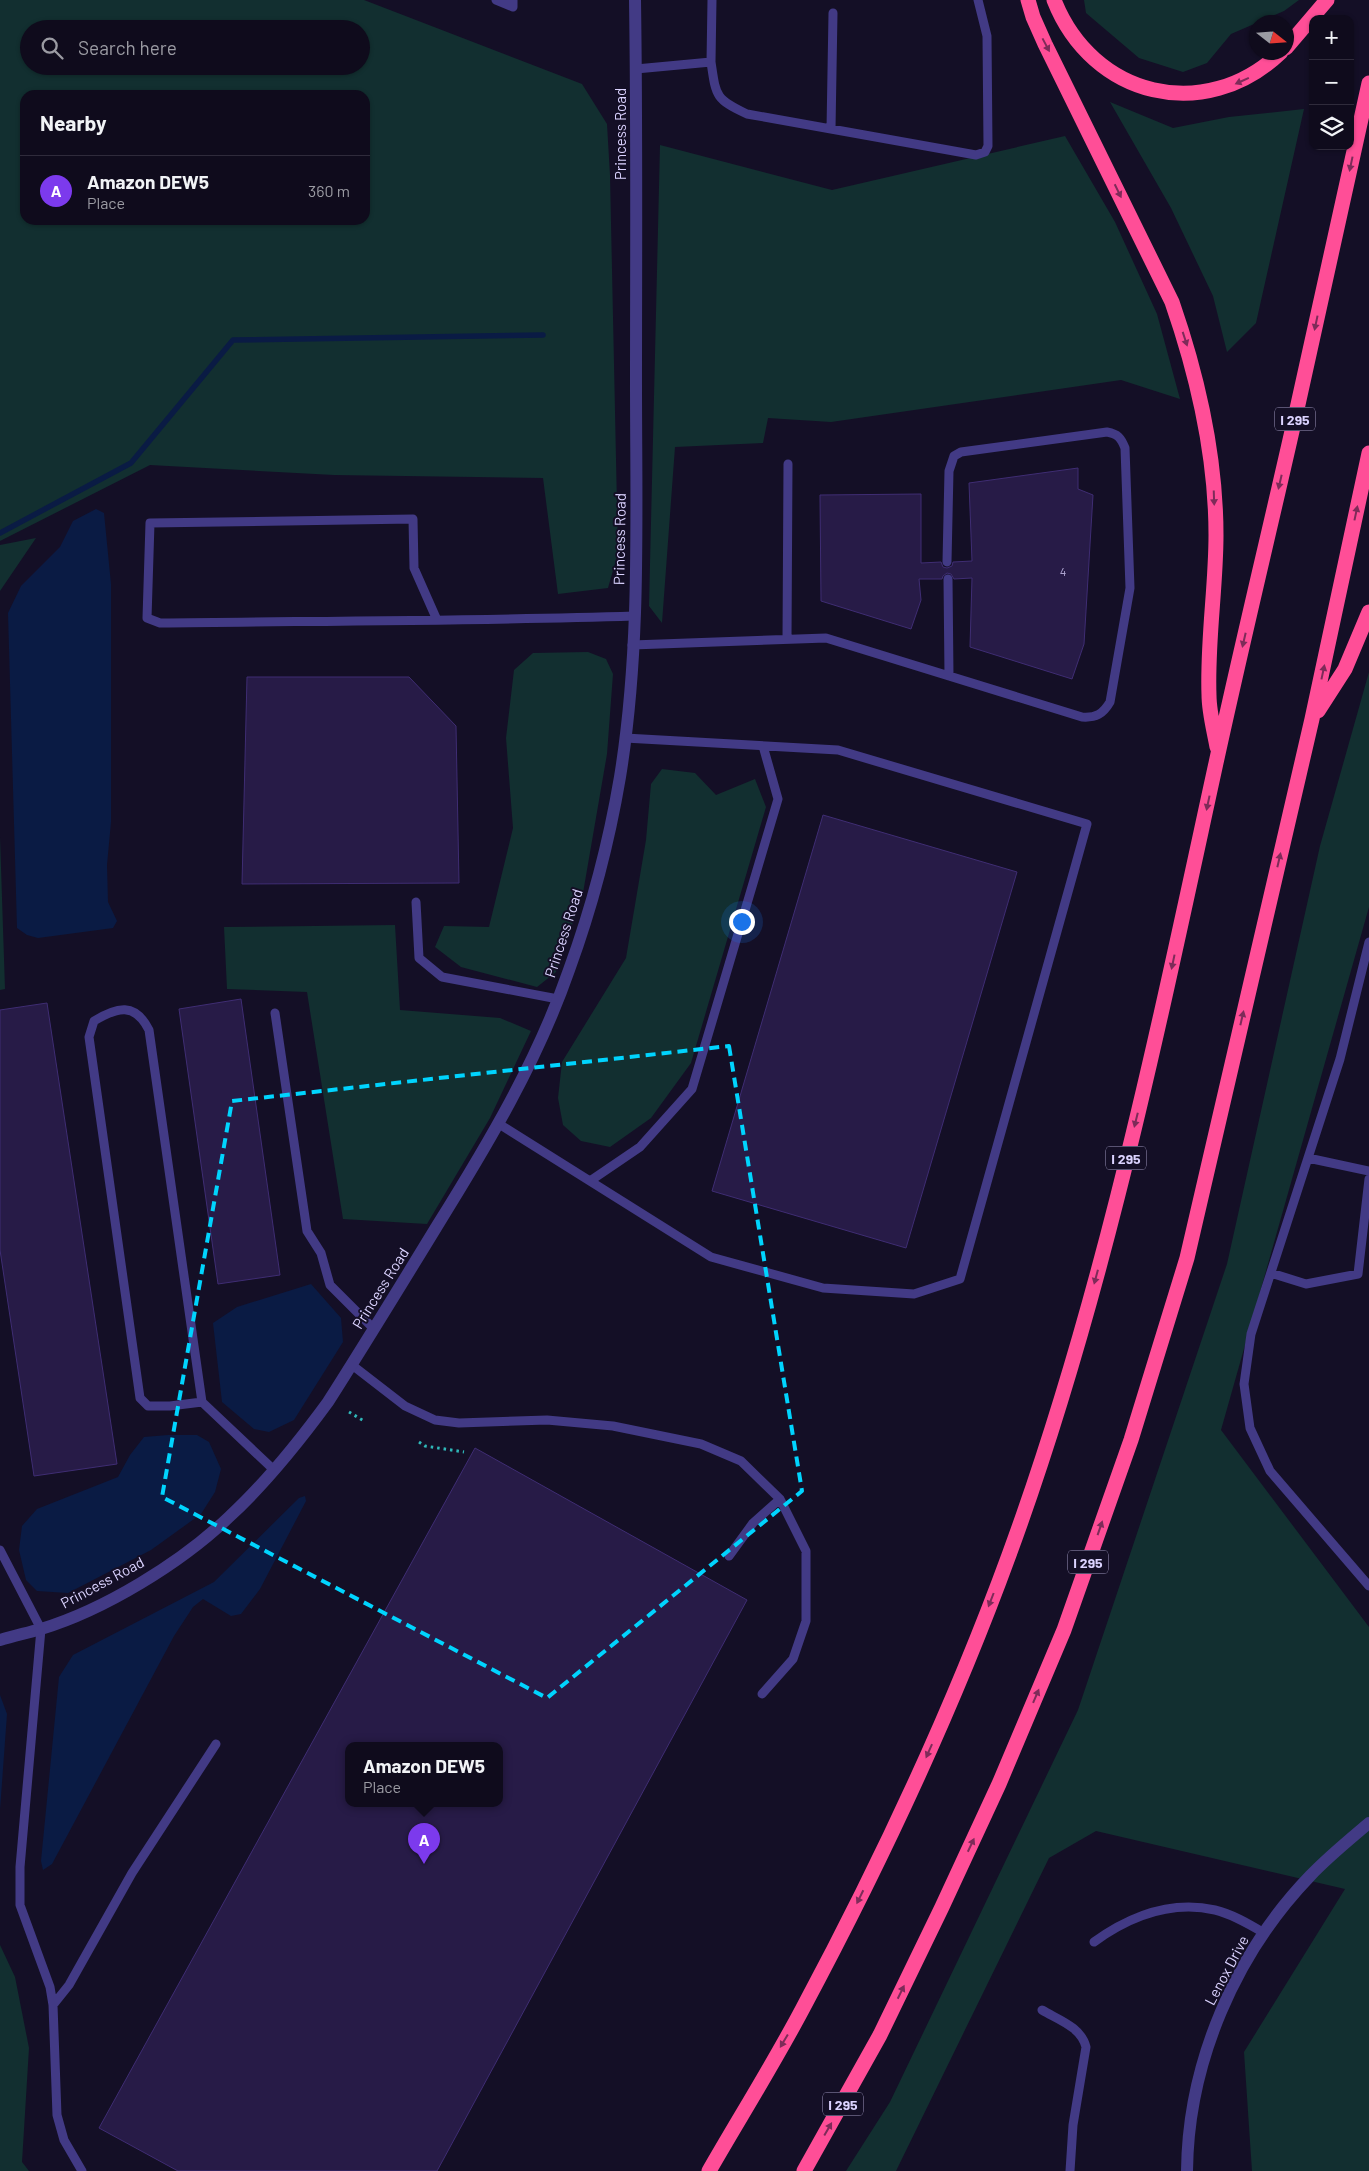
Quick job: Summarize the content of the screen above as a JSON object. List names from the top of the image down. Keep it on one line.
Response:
{"streets":{"highway":["I 295"],"street":["Princess Road","Lenox Drive"]},"house_numbers":["4"],"north":"right","page":{"map_buttons":["+","−"],"search":"Search here","heading":"Nearby","list":[{"mark":"A","name":"Amazon DEW5","note":"Place","value":"360 m"}],"popup":["Amazon DEW5","Place"],"pins":"A"}}
